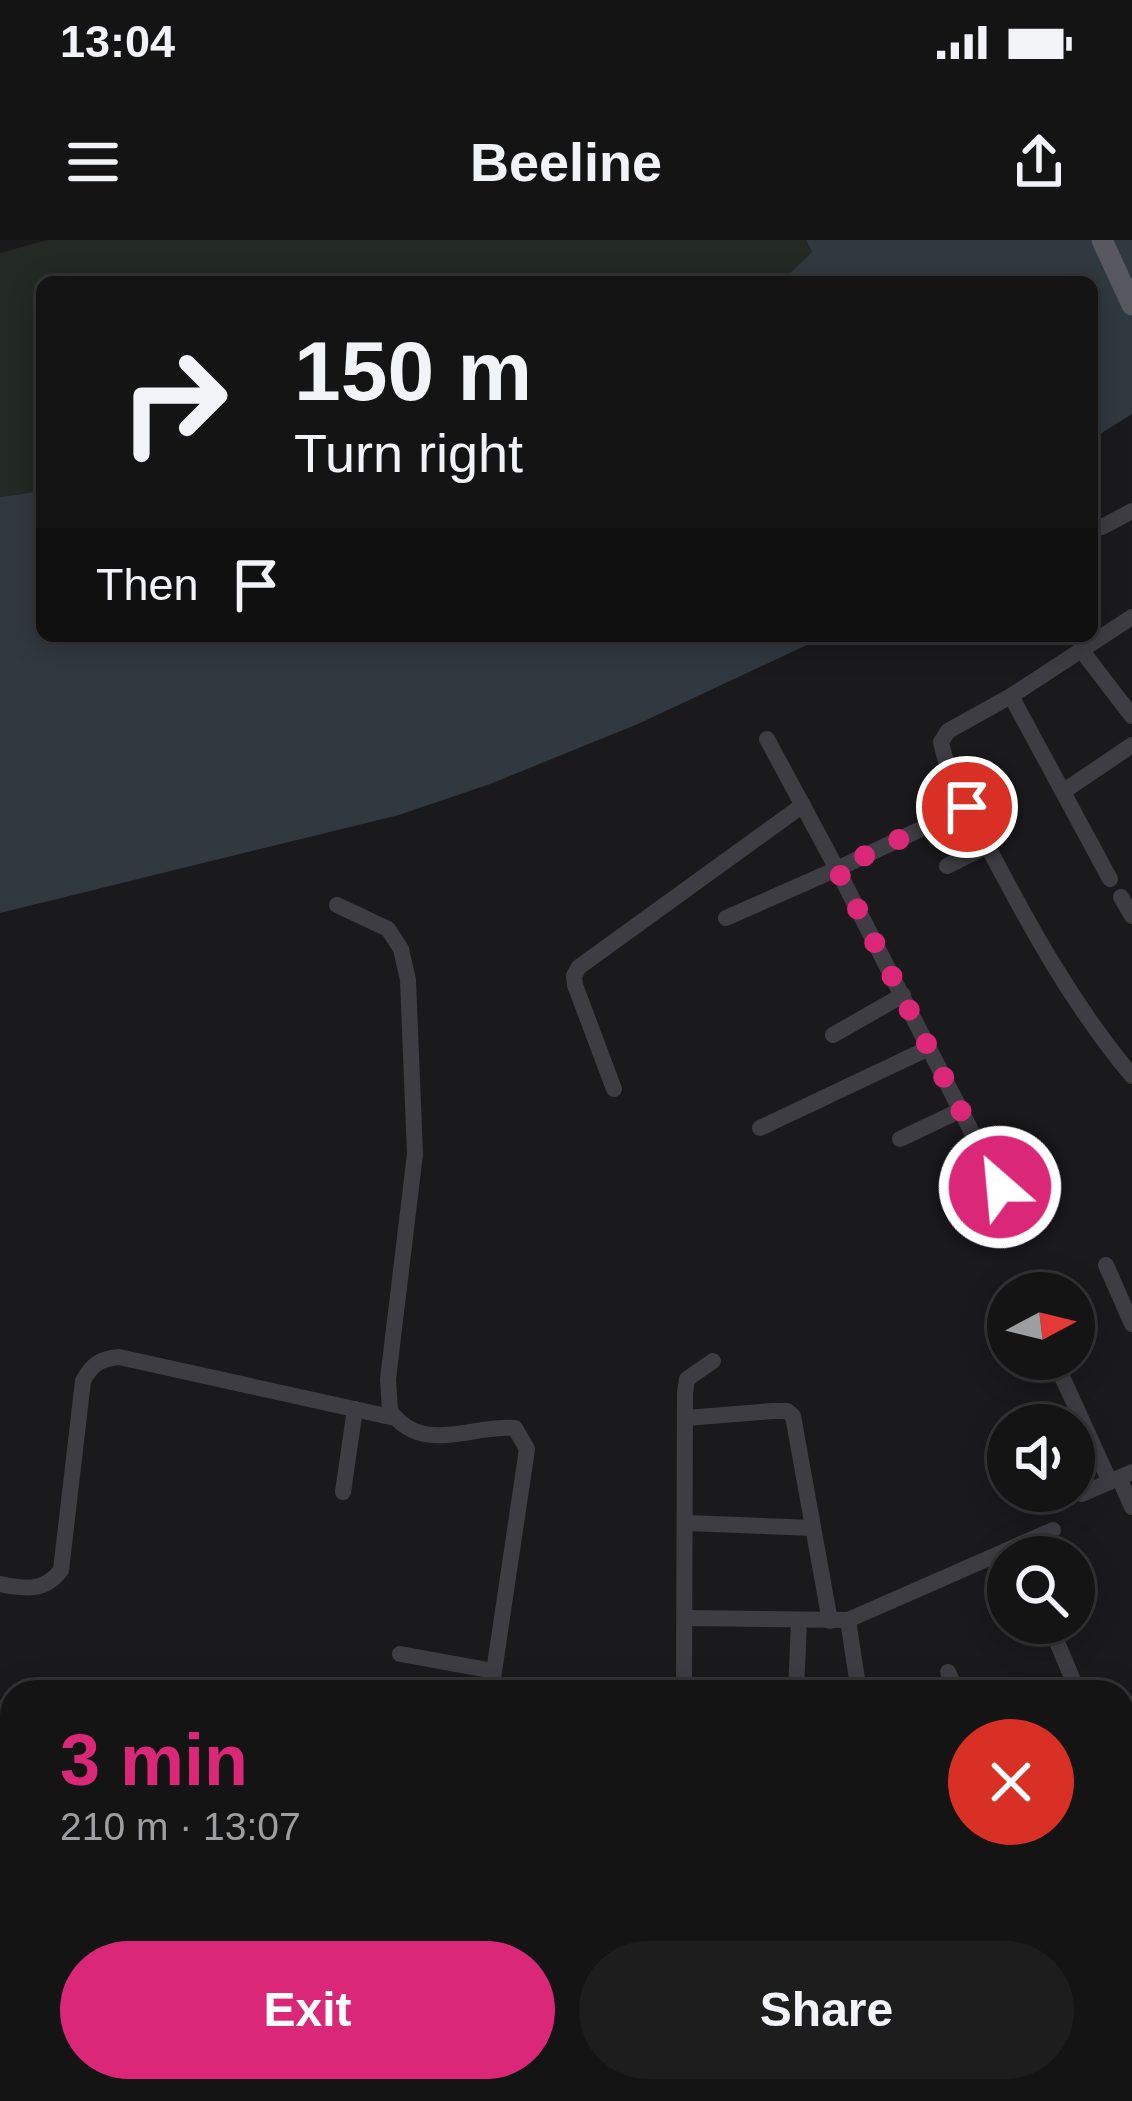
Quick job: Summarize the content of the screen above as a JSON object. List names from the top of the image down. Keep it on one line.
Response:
{"north":"right","page":{"status":"13:04","header":"Beeline","turn":["150 m","Turn right"],"then":"Then","heading":["3 min","210 m · 13:07"],"buttons":["Exit","Share"]}}
